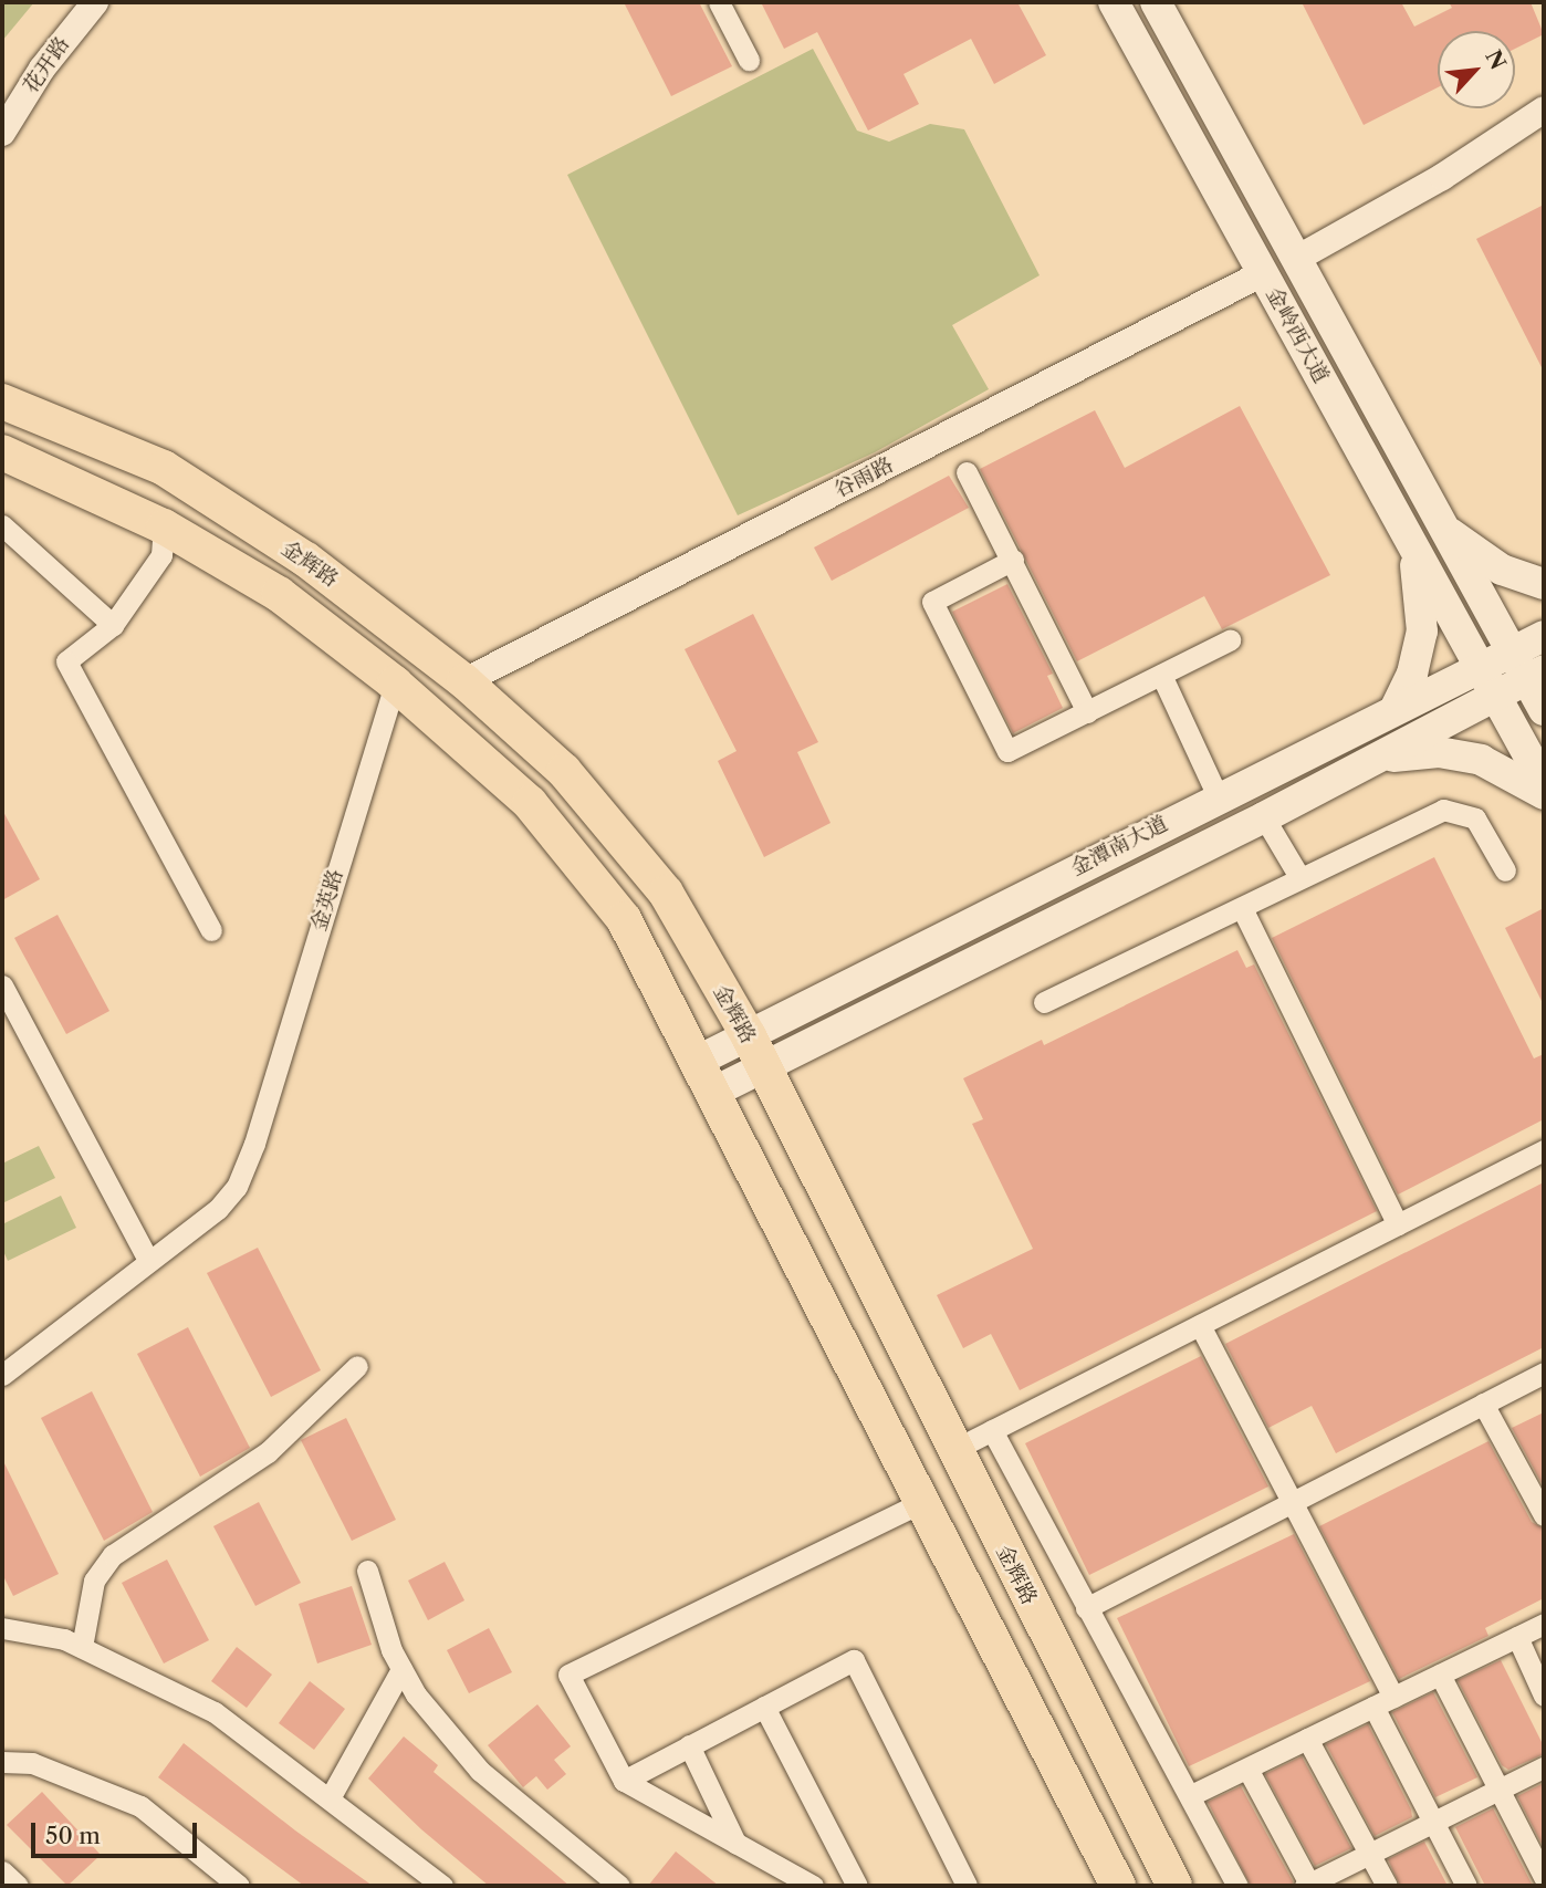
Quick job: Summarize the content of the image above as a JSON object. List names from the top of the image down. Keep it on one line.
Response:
{"streets":{"main road":["金岭西大道","金辉路","金潭南大道"],"street":["花开路","谷雨路","金英路"]},"crossings":[["金岭西大道","谷雨路"],["金岭西大道","金潭南大道"],["谷雨路","金辉路"],["金辉路","金潭南大道"],["金辉路","金英路"]],"scale_bar":"50 m","north":"top right"}
